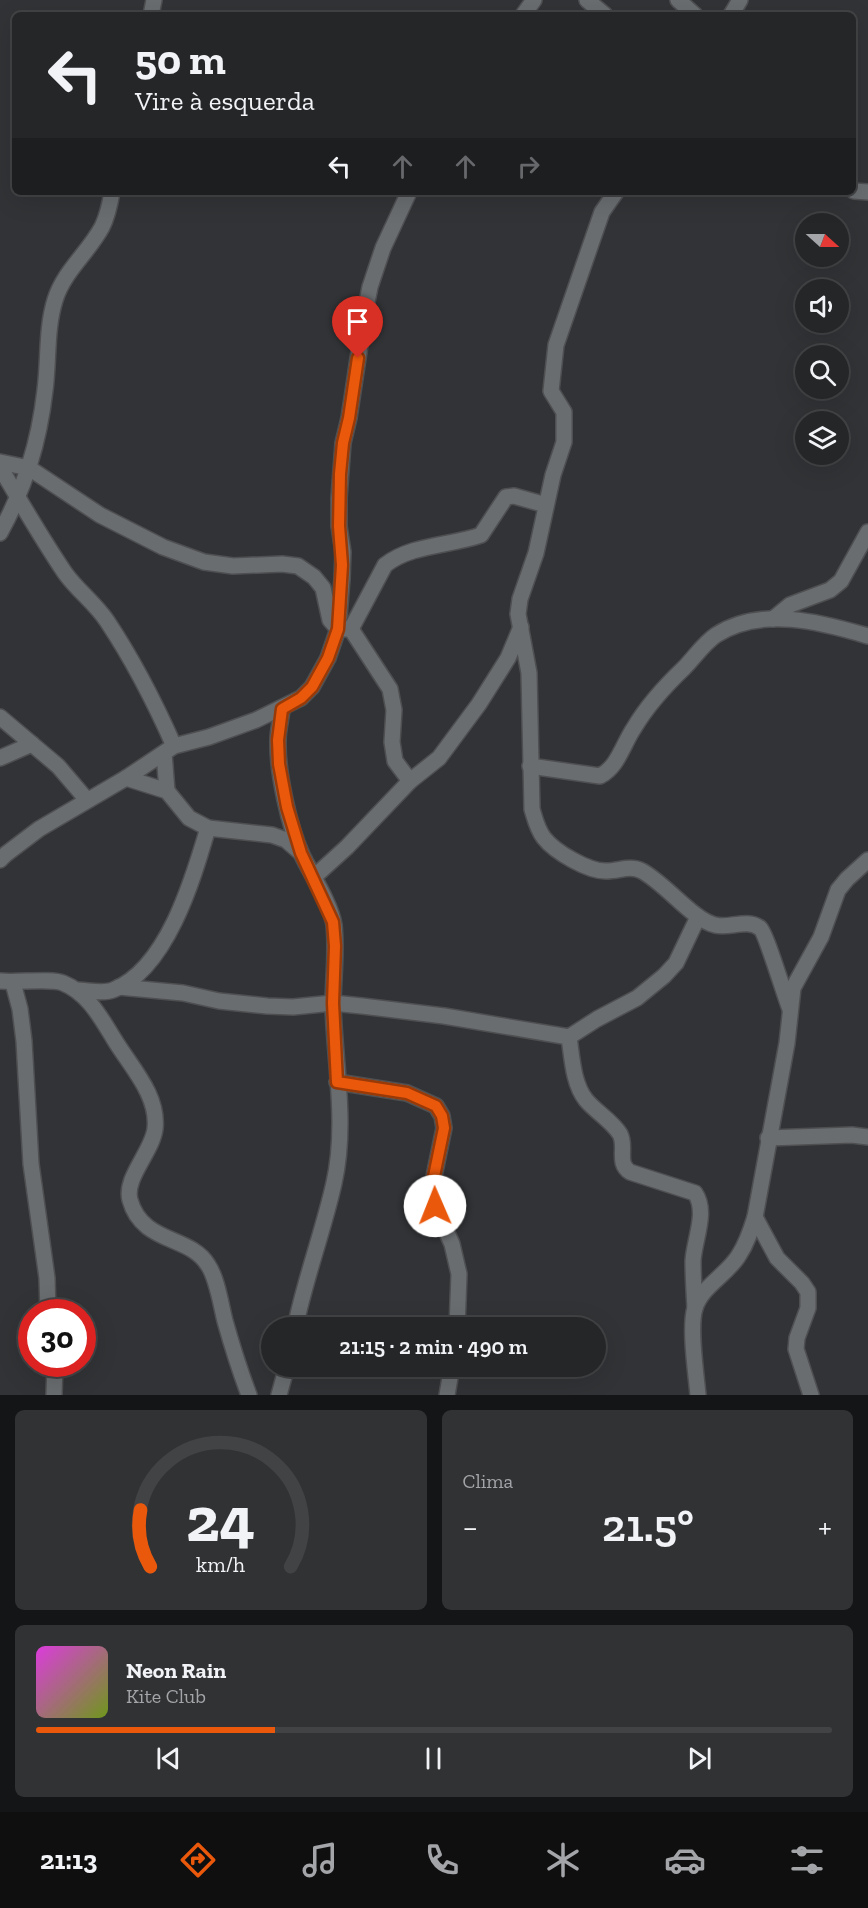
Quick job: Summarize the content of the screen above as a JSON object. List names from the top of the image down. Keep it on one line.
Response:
{"north":"right","page":{"turn":["50 m","Vire à esquerda"],"limit":"30","trip":"21:15 · 2 min · 490 m","tile":"Clima","heat":["−","21.5°","+"],"song":["Neon Rain","Kite Club"],"tabs":"21:13","gauge":["24","km/h"]}}
